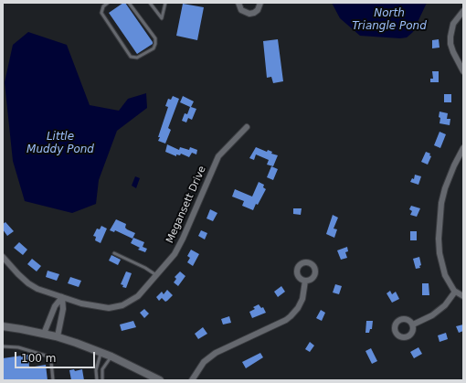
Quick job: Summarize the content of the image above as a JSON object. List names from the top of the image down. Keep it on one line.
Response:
{"streets":{"street":["Megansett Drive"]},"water":["North Triangle Pond","Little Muddy Pond"],"scale_bar":"100 m"}
